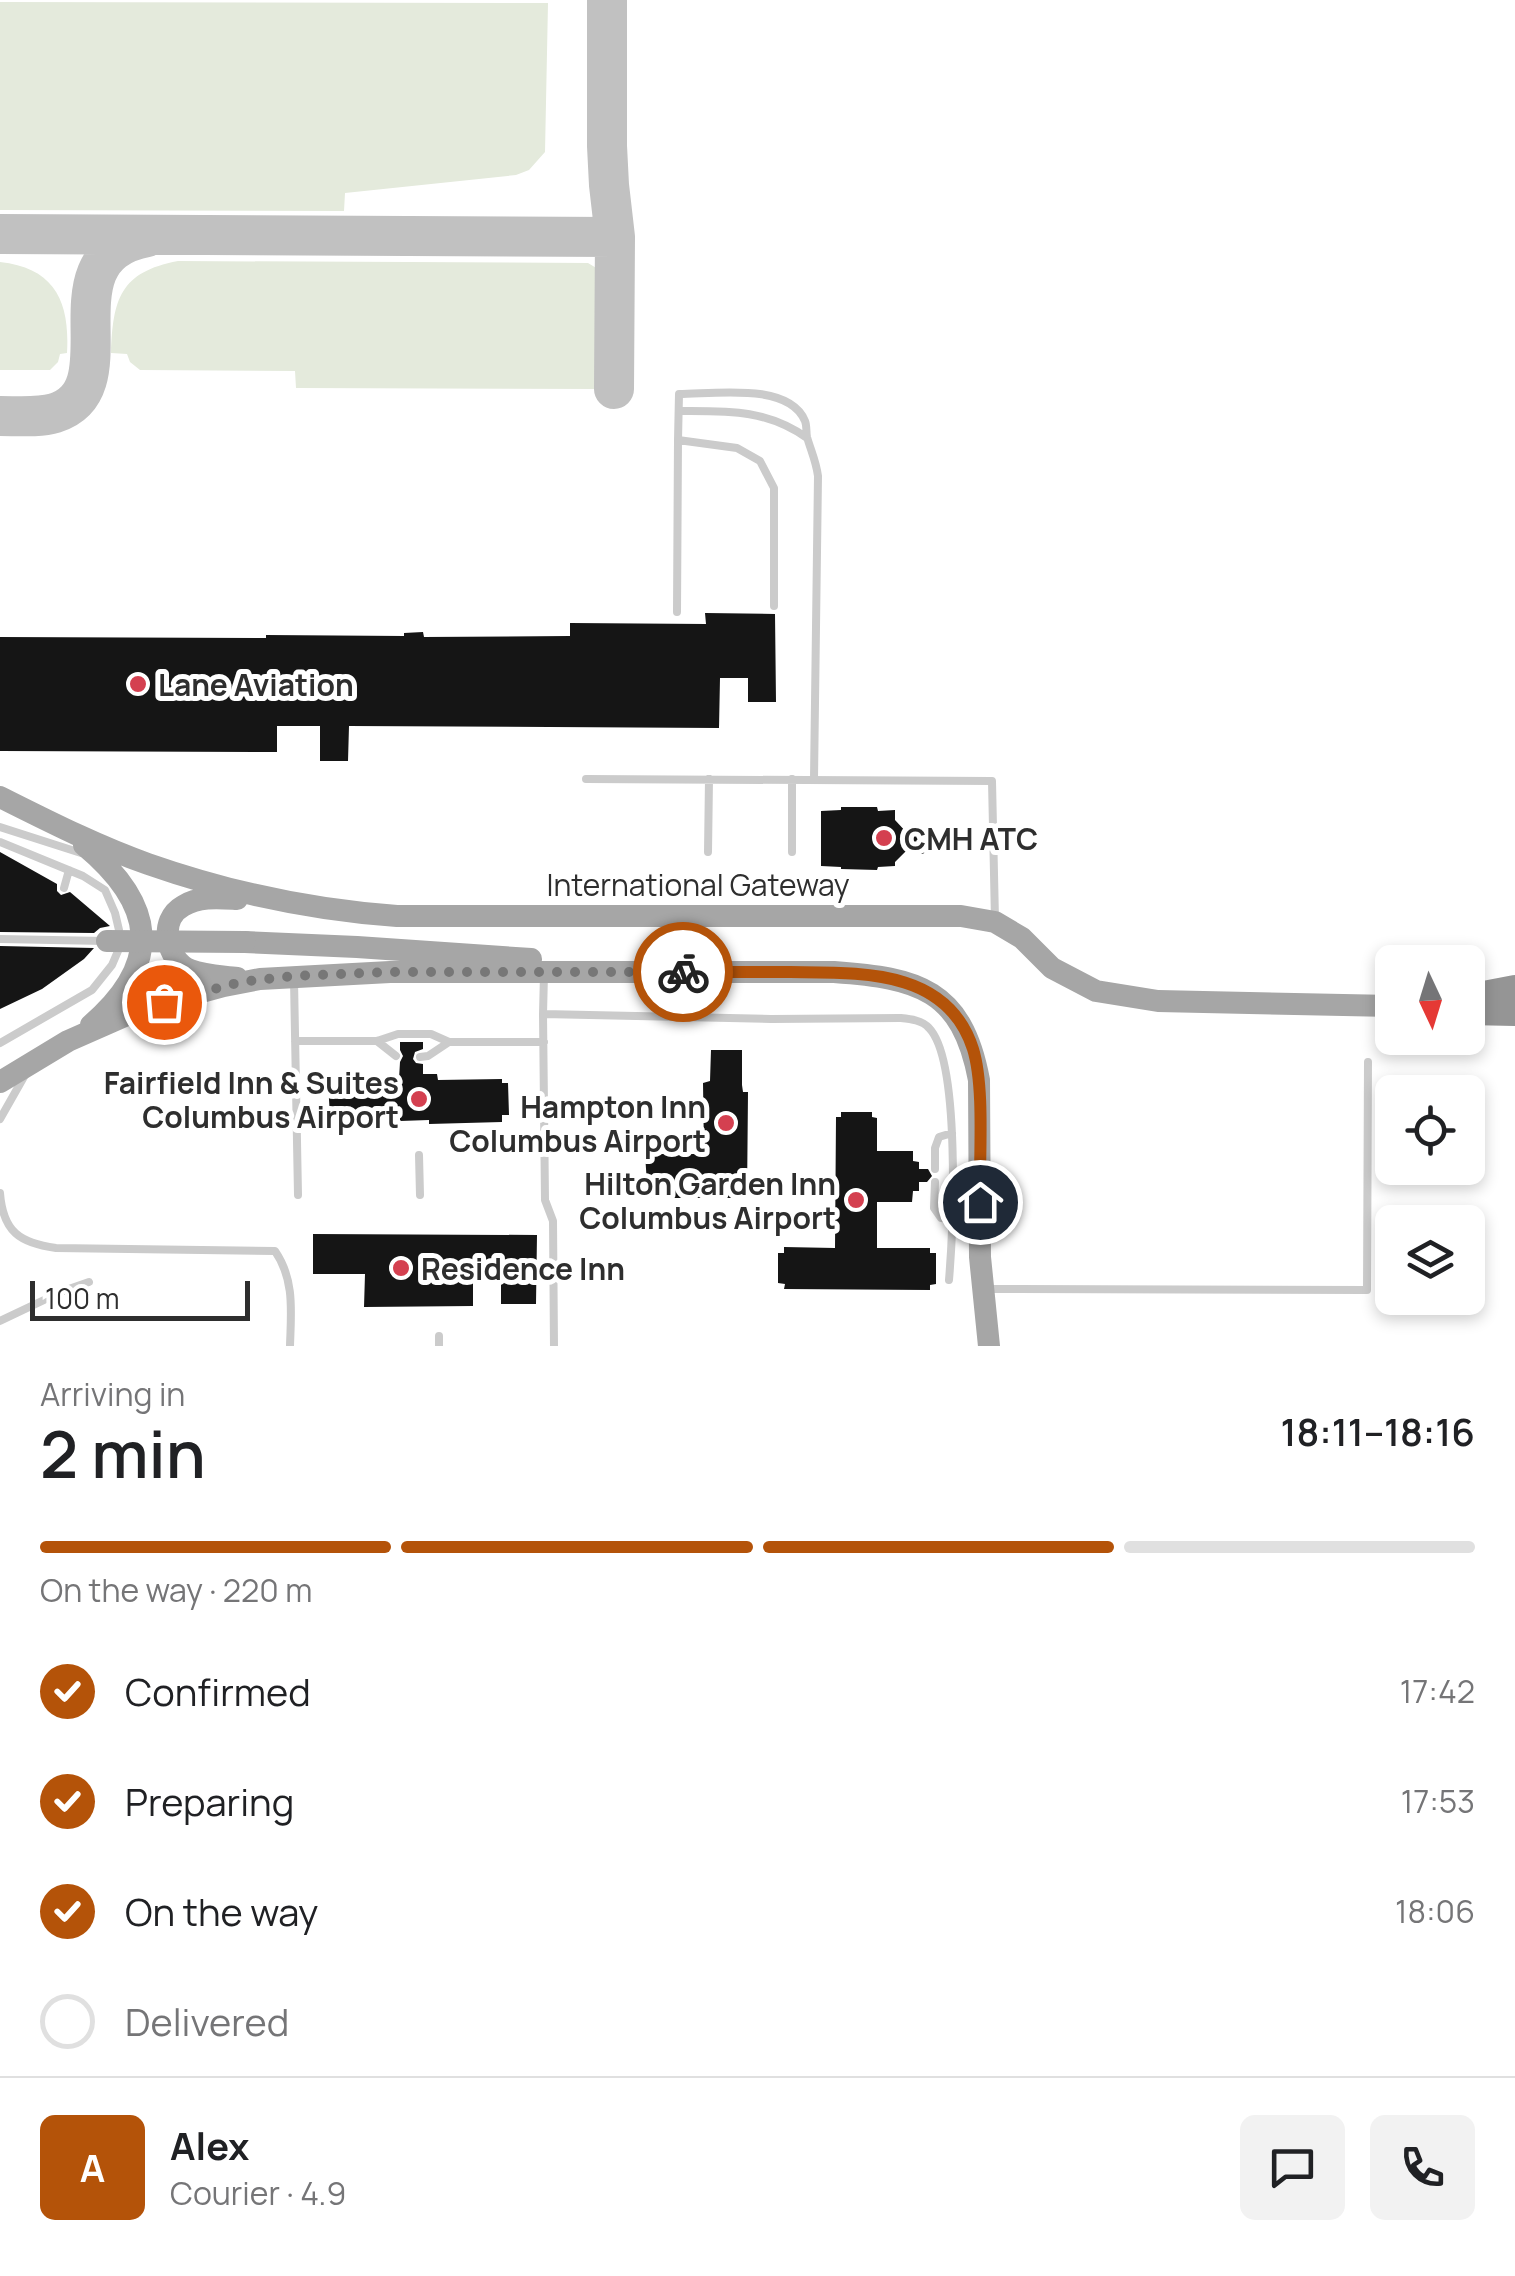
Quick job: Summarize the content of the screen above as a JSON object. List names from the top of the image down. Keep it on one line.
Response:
{"streets":{"main road":["International Gateway"]},"places":["Lane Aviation","CMH ATC","Fairfield Inn & Suites Columbus Airport","Hampton Inn Columbus Airport","Hilton Garden Inn Columbus Airport","Residence Inn"],"scale_bar":"100 m","north":"bottom","page":{"scale":"100 m","heading":["2 min","Arriving in","18:11–18:16"],"panel":["Alex","Courier · 4.9"],"bar":"On the way · 220 m","list":[["Confirmed","17:42"],["Preparing","17:53"],["On the way","18:06"],"Delivered"],"round":"A"}}
